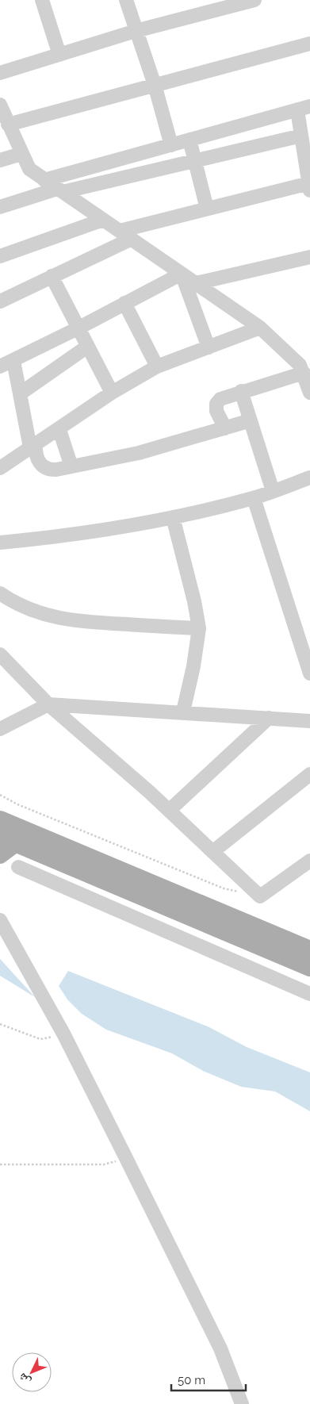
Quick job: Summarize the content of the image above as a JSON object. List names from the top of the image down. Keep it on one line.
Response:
{"scale_bar":"50 m","north":"bottom left"}
